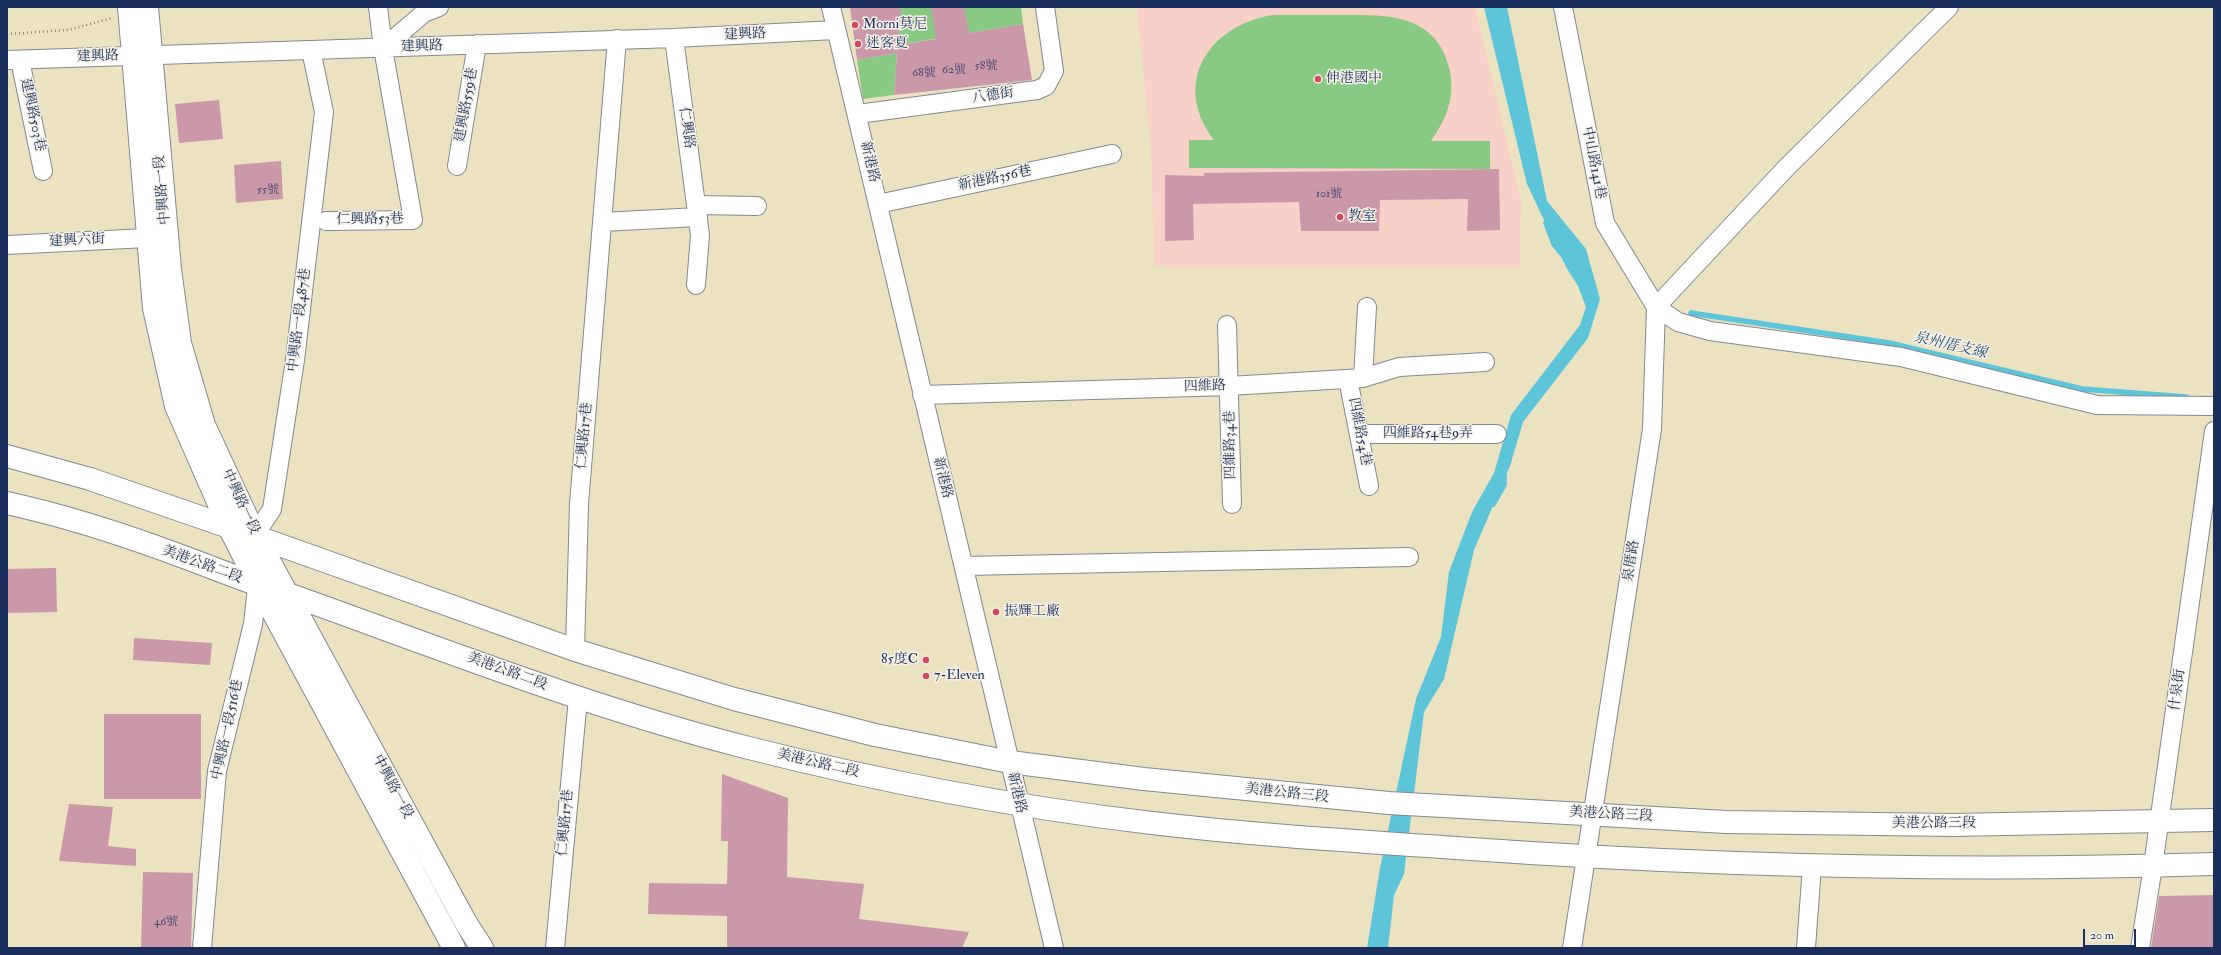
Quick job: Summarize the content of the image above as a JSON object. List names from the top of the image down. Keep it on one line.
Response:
{"streets":{"main road":["中興路一段","美港公路二段","美港公路三段"],"street":["建興路","八德街","建興路559巷","建興路503巷","仁興路","新港路","中山路141巷","新港路356巷","仁興路53巷","建興六街","中興路一段487巷","四維路","四維路54巷","四維路54巷9弄","仁興路17巷","四維路34巷","泉厝路","什泉街","中興路一段516巷"]},"crossings":[["建興路","建興路559巷"],["建興路","建興路503巷"],["建興路","仁興路"],["建興路","新港路"],["建興路","中興路一段"],["建興路","仁興路53巷"],["建興路","中興路一段487巷"],["建興路","仁興路17巷"],["八德街","新港路"],["新港路","新港路356巷"],["新港路","四維路"],["新港路","美港公路二段"],["新港路","美港公路三段"],["中山路141巷","泉厝路"],["中興路一段","建興六街"],["中興路一段","中興路一段487巷"],["中興路一段","美港公路二段"],["中興路一段","中興路一段516巷"],["四維路","四維路54巷"],["四維路","四維路34巷"],["四維路54巷","四維路54巷9弄"],["仁興路17巷","美港公路二段"],["泉厝路","美港公路三段"],["美港公路二段","中興路一段516巷"],["什泉街","美港公路三段"]],"water":["泉州厝支線"],"places":["Morni莫尼","迷客夏","伸港國中","教室","振輝工廠","85度C","7-Eleven"],"house_numbers":["58號","62號","68號","55號","101號","46號"],"scale_bar":"20 m"}
